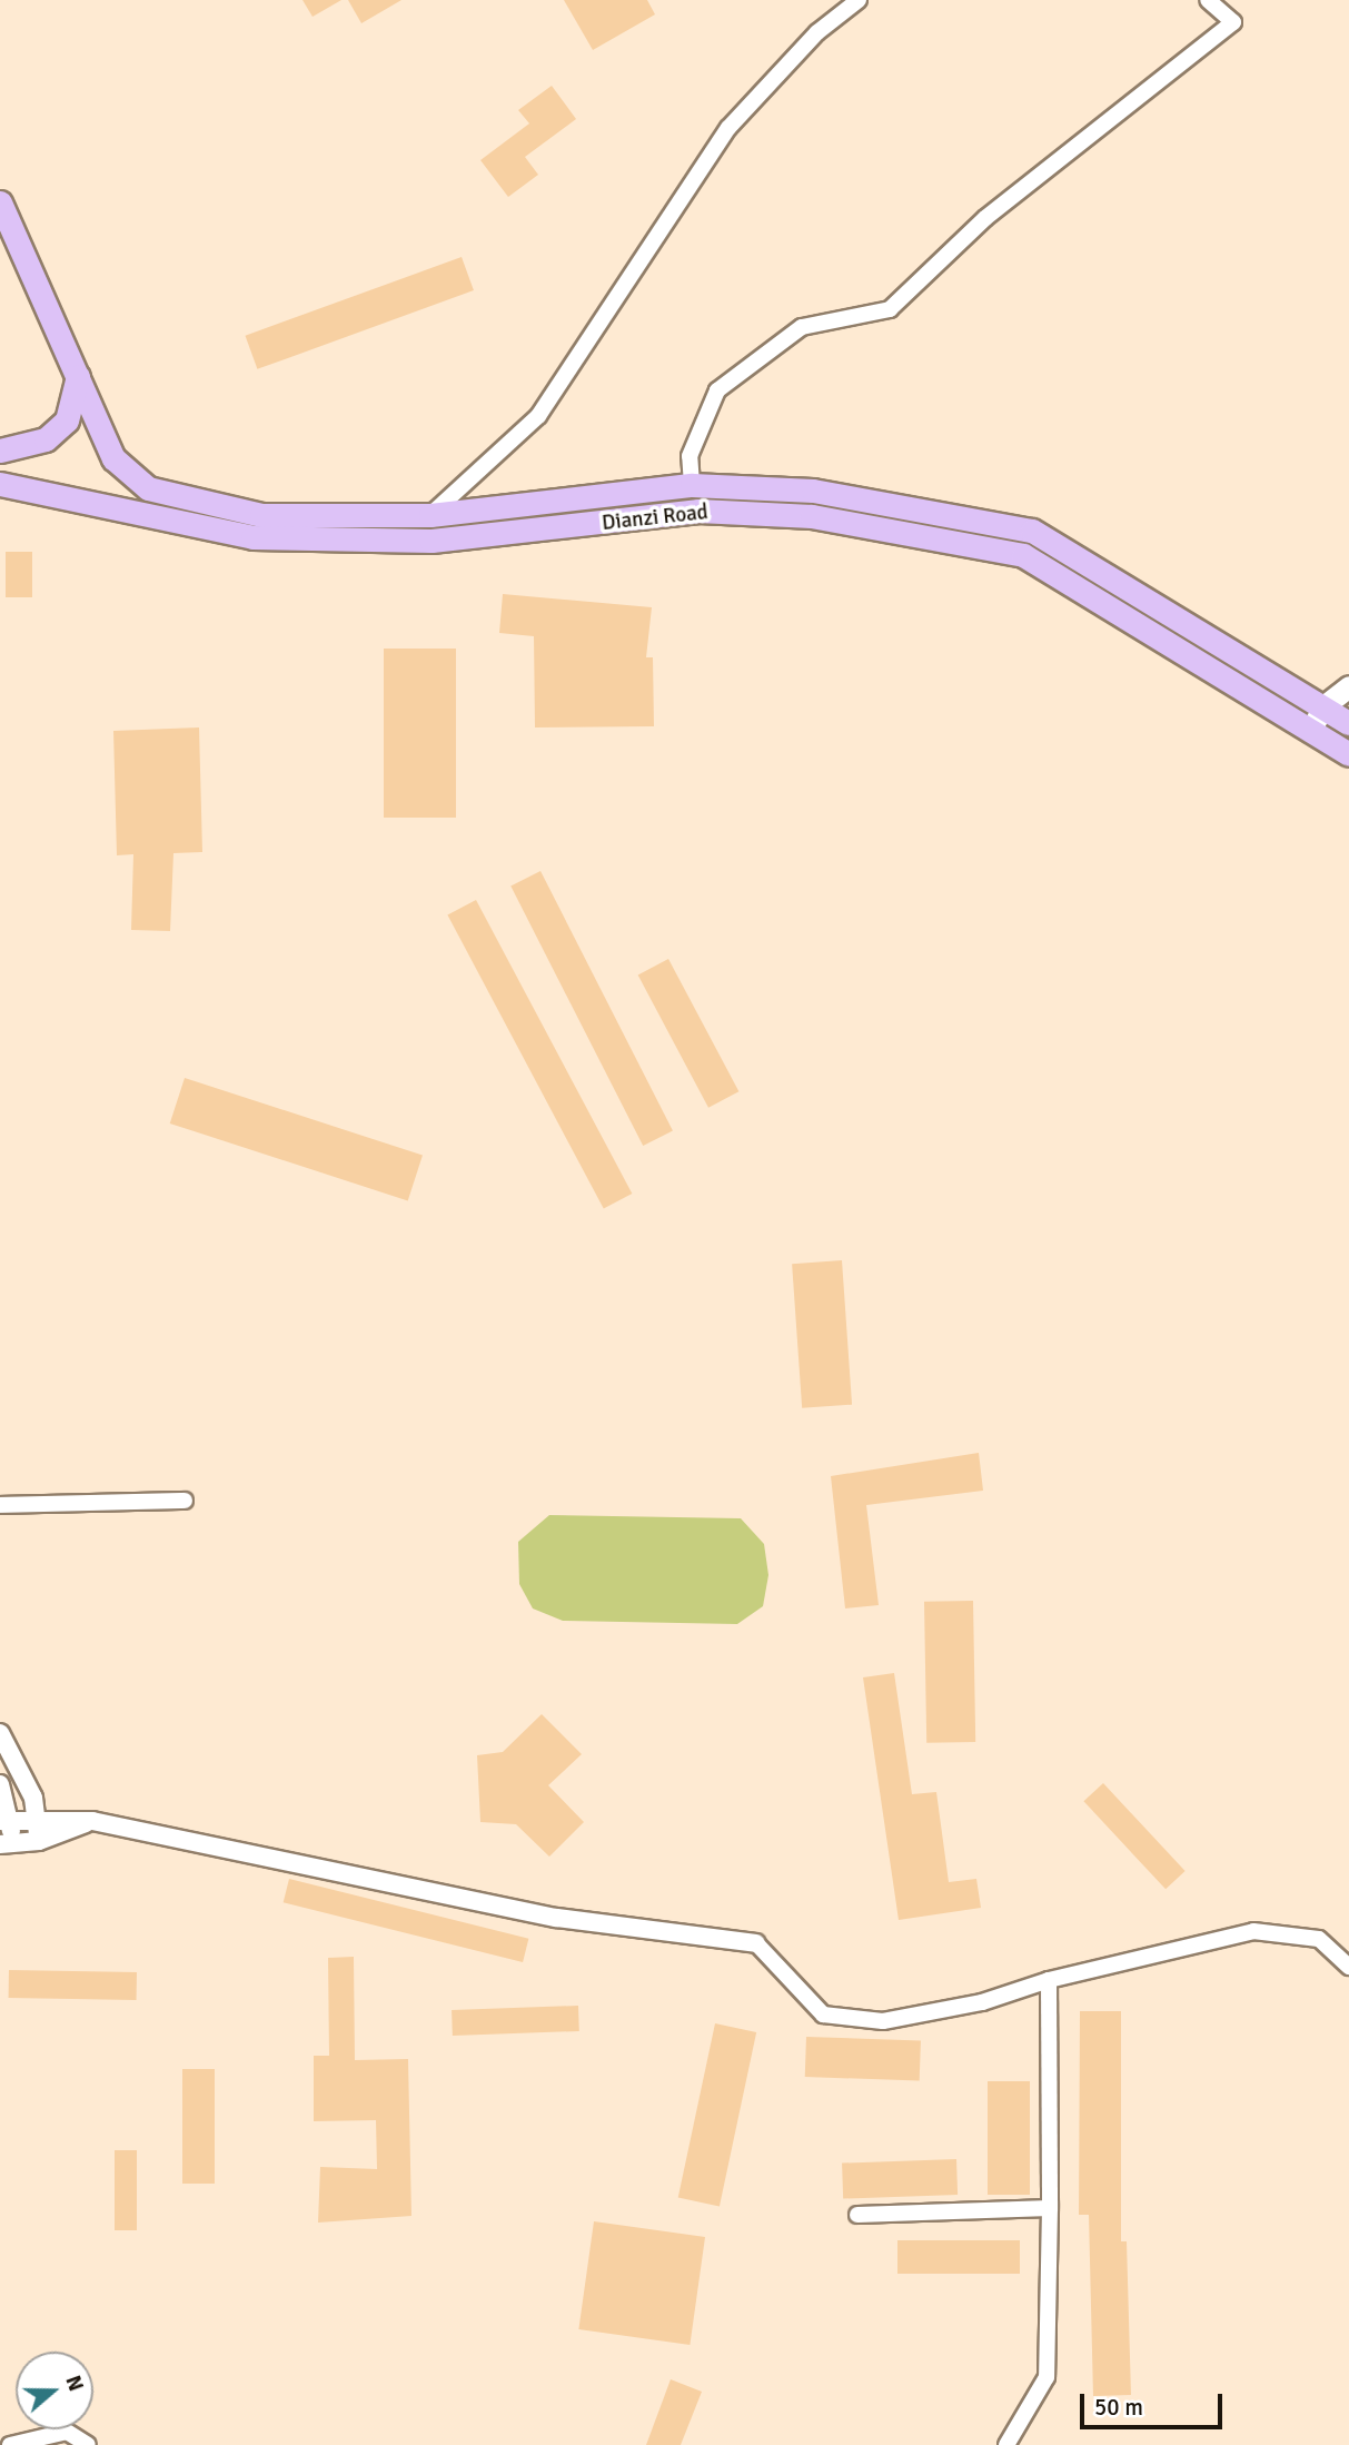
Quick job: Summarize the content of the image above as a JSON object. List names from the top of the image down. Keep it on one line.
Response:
{"streets":{"main road":["Dianzi Road"]},"scale_bar":"50 m","north":"right"}
